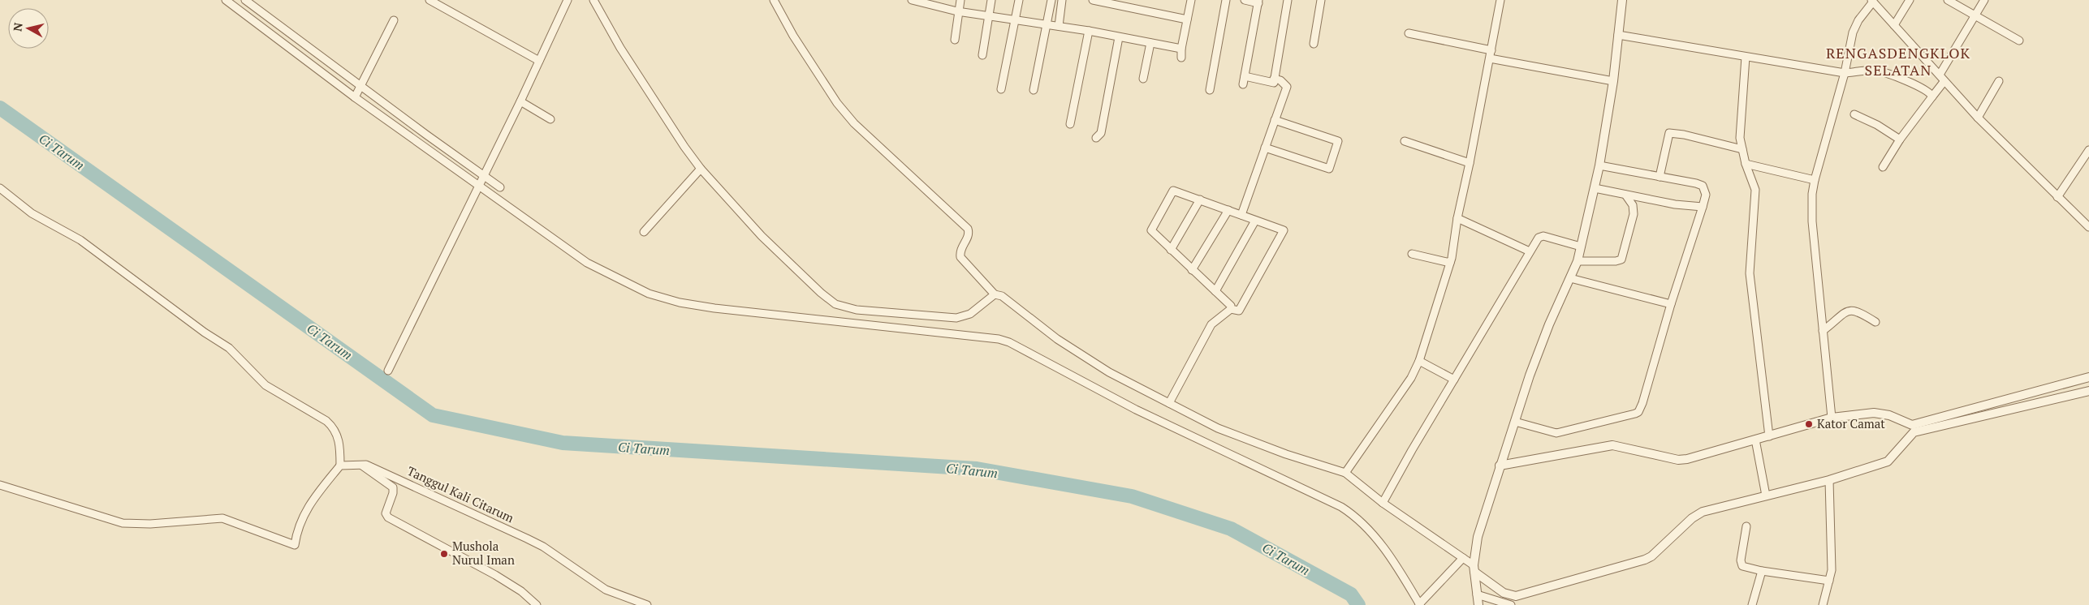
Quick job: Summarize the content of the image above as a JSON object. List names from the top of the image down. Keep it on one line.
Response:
{"streets":{"street":["Tanggul Kali Citarum"]},"districts":["RENGASDENGKLOK SELATAN"],"water":["Ci Tarum"],"places":["Kator Camat","Mushola Nurul Iman"],"north":"left"}
